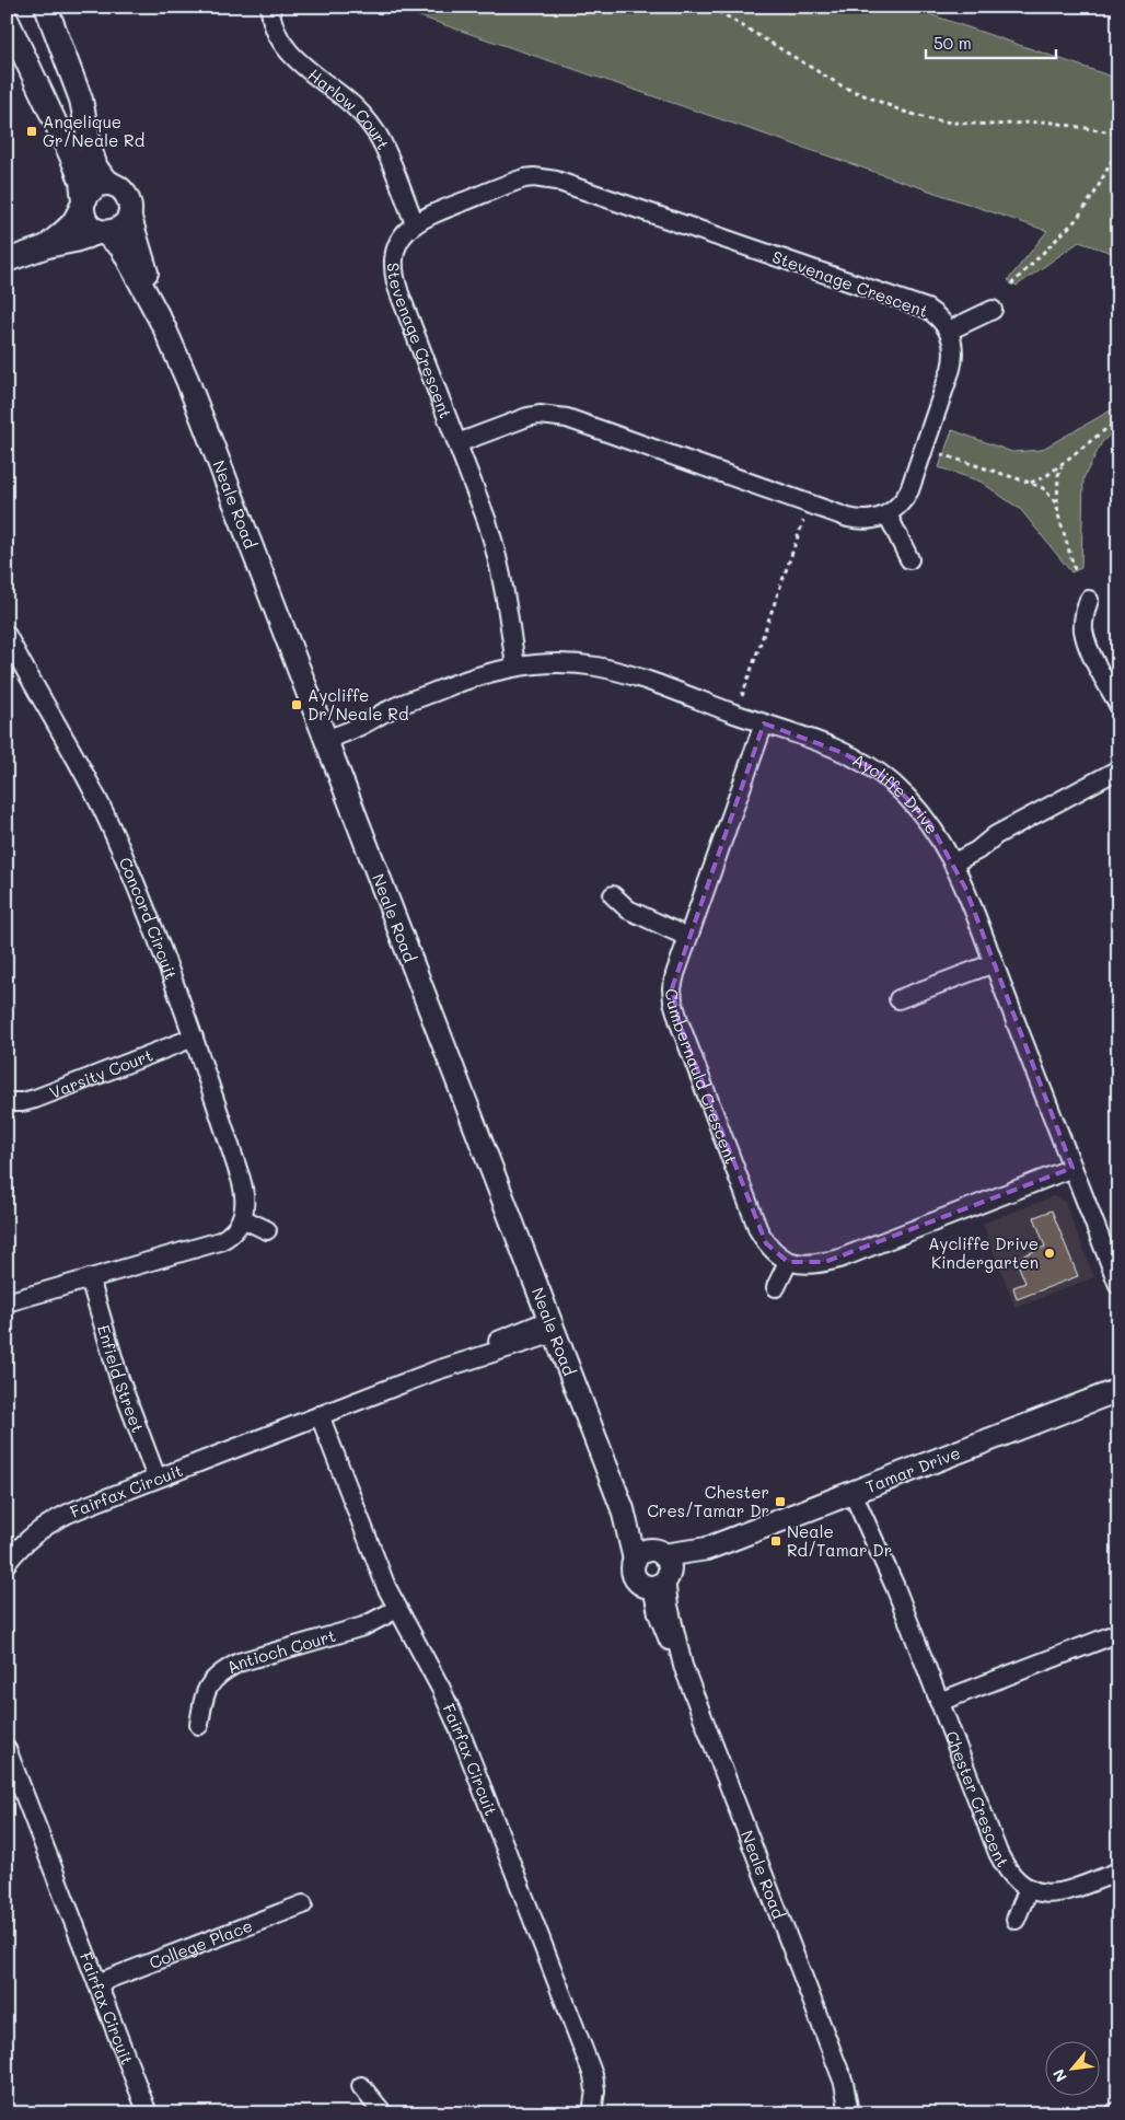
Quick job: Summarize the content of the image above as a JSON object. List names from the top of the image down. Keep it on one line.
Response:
{"streets":{"street":["Harlow Court","Stevenage Crescent","Neale Road","Aycliffe Drive","Concord Circuit","Varsity Court","Cumbernauld Crescent","Enfield Street","Tamar Drive","Fairfax Circuit","Antioch Court","Chester Crescent","College Place"]},"crossings":[["Harlow Court","Stevenage Crescent"],["Stevenage Crescent","Aycliffe Drive"],["Neale Road","Aycliffe Drive"],["Neale Road","Tamar Drive"],["Neale Road","Fairfax Circuit"],["Aycliffe Drive","Cumbernauld Crescent"],["Concord Circuit","Varsity Court"],["Enfield Street","Fairfax Circuit"],["Tamar Drive","Chester Crescent"],["Fairfax Circuit","Antioch Court"],["Fairfax Circuit","College Place"]],"places":{"transit":["Angelique Gr/Neale Rd","Aycliffe Dr/Neale Rd","Chester Cres/Tamar Dr","Neale Rd/Tamar Dr"],"other":["Aycliffe Drive Kindergarten"]},"scale_bar":"50 m","north":"bottom left"}
